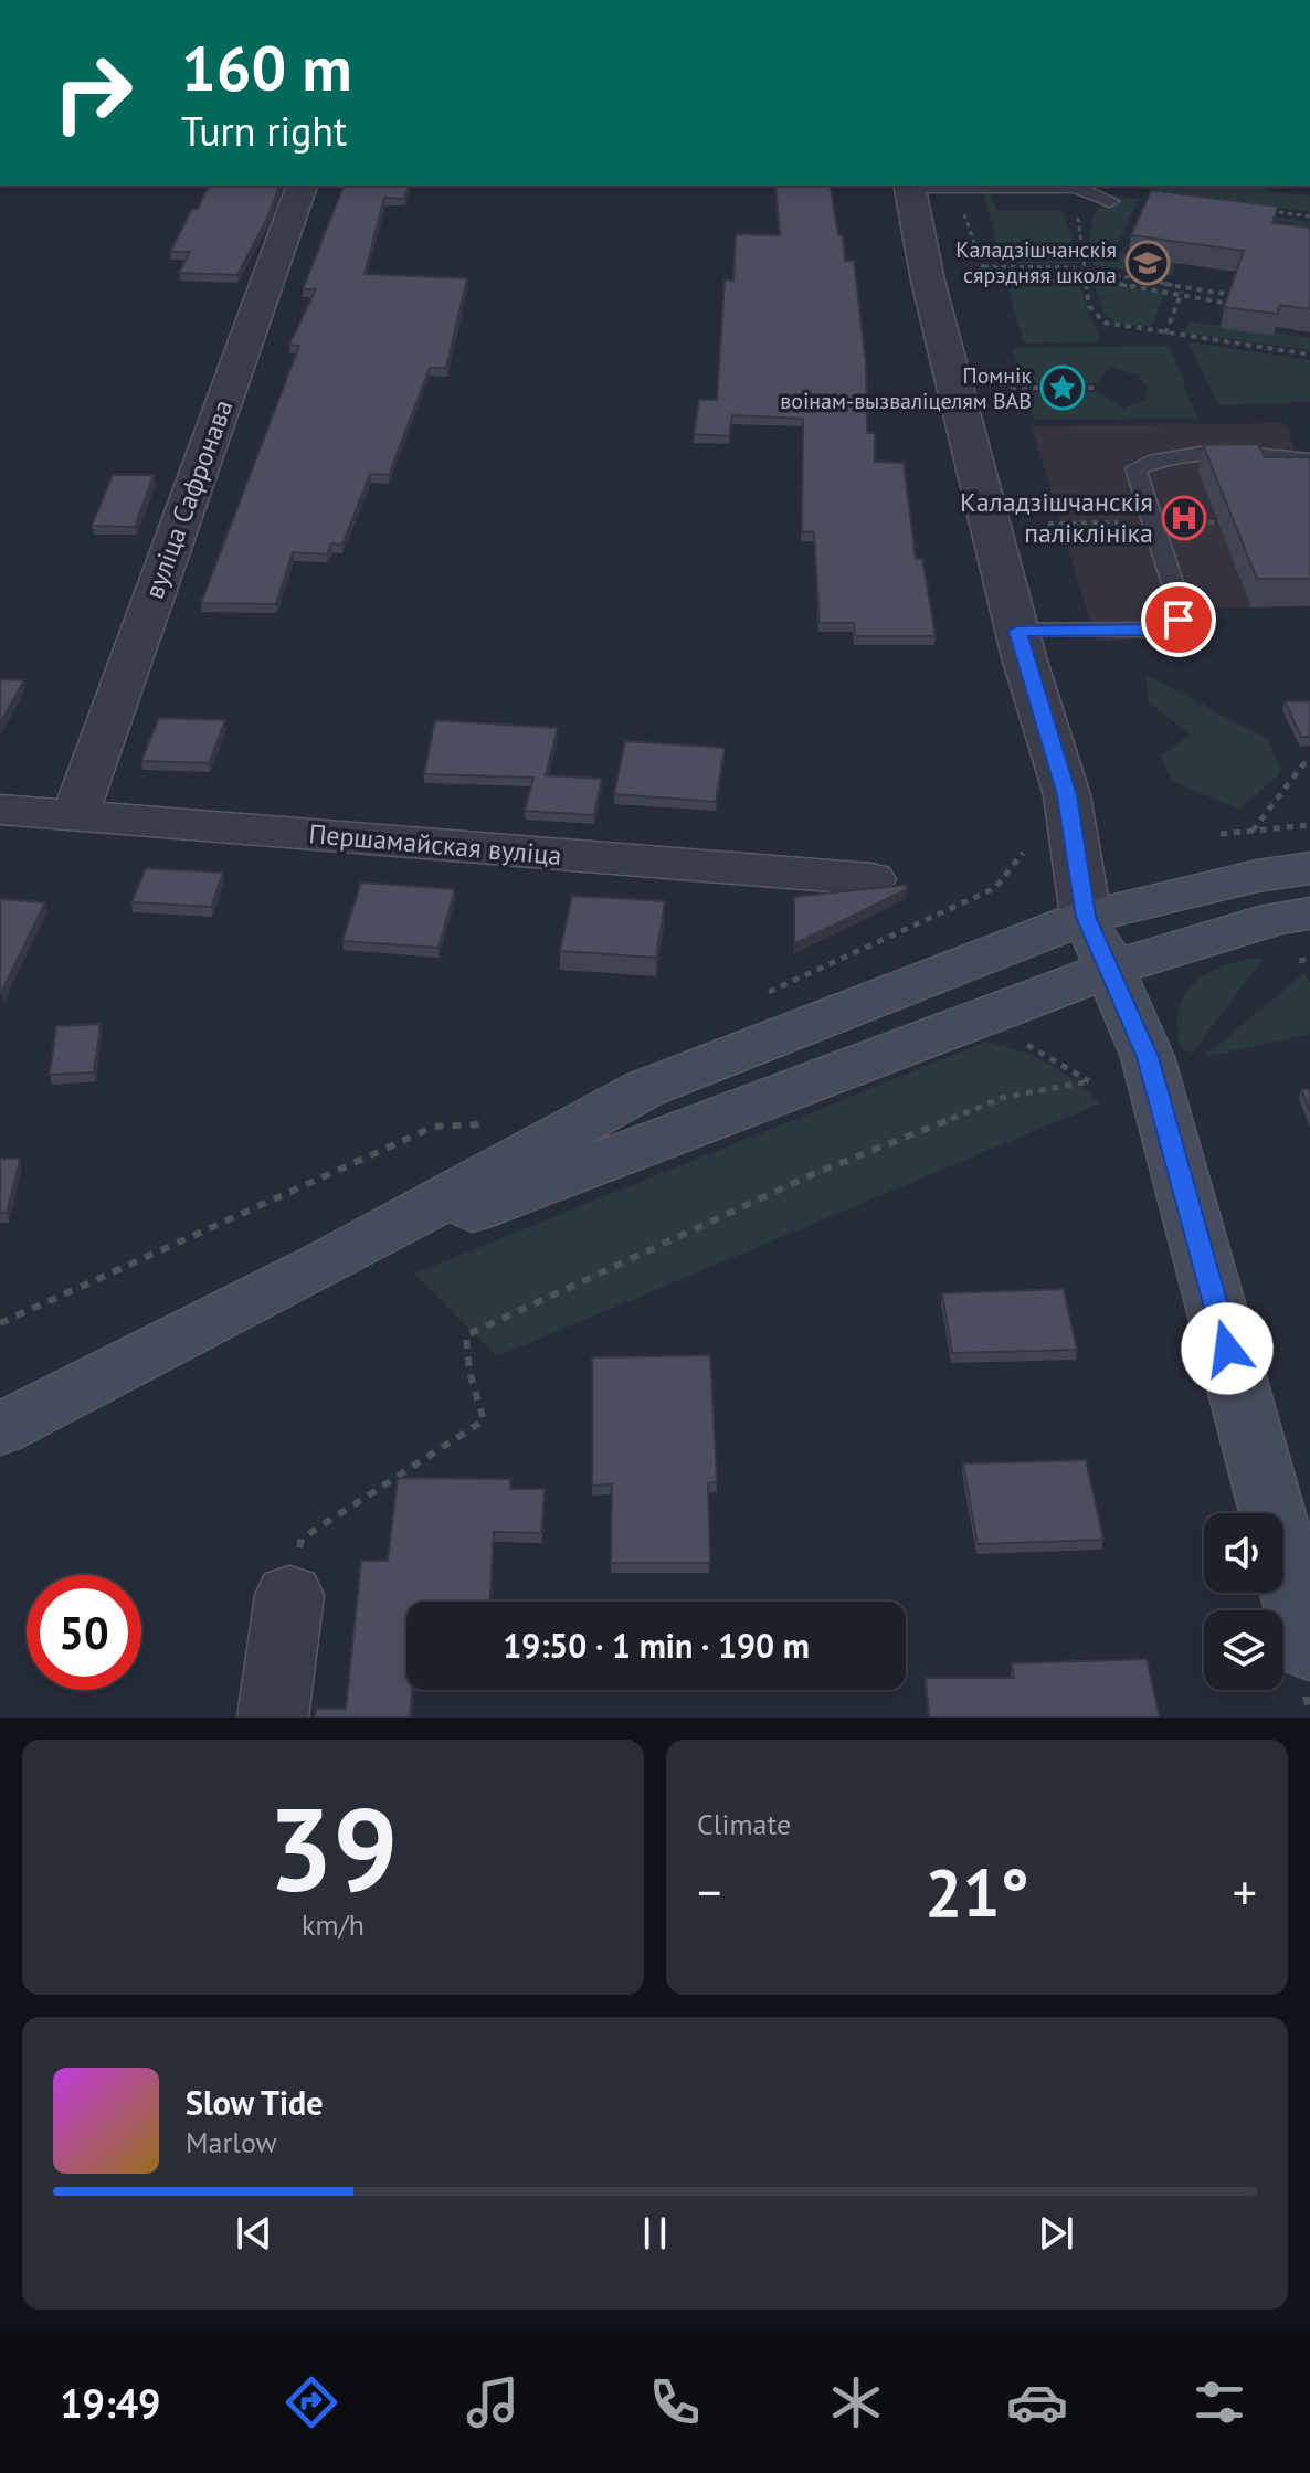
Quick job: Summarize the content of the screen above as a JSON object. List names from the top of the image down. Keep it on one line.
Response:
{"streets":{"street":["вуліца Сафронава","Першамайская вуліца"]},"crossings":[["вуліца Сафронава","Першамайская вуліца"]],"places":{"school or university":["Каладзішчанскія сярэдняя школа"],"place":["Помнік воінам-вызваліцелям ВАВ"],"hospital":["Каладзішчанскія паліклініка"]},"page":{"turn":["160 m","Turn right"],"limit":"50","trip":"19:50 · 1 min · 190 m","tile":[["39","km/h"],"Climate"],"heat":["−","21°","+"],"song":["Slow Tide","Marlow"],"tabs":"19:49"}}
